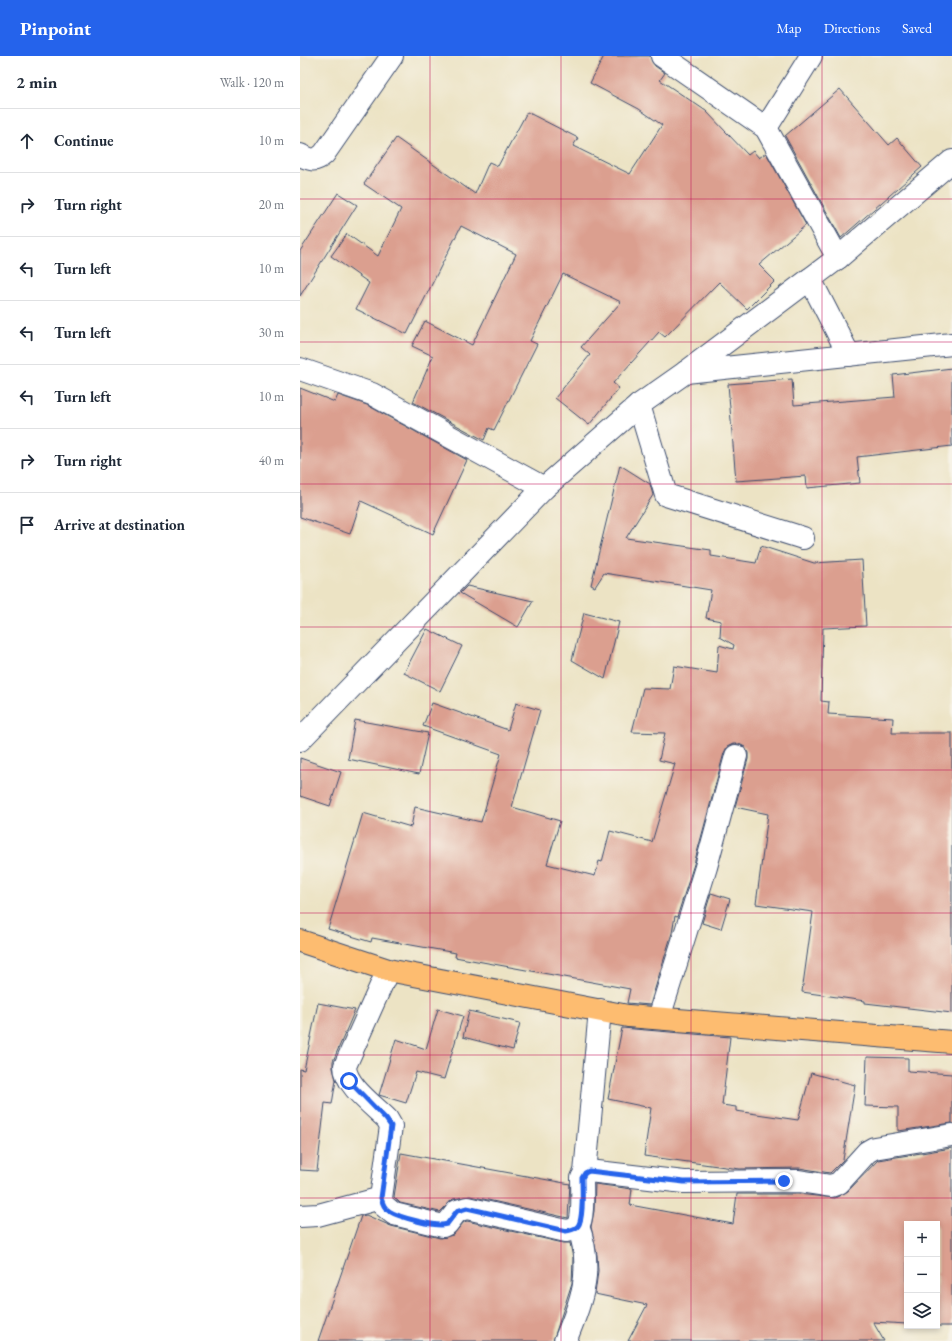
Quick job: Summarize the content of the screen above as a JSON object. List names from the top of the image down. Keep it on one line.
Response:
{"page":{"header":"Pinpoint","nav":["Map","Directions","Saved"],"heading":["2 min","Walk · 120 m"],"list":[["Continue","10 m"],["Turn right","20 m"],["Turn left","10 m"],["Turn left","30 m"],["Turn left","10 m"],["Turn right","40 m"],"Arrive at destination"],"map_buttons":["+","−"]}}
